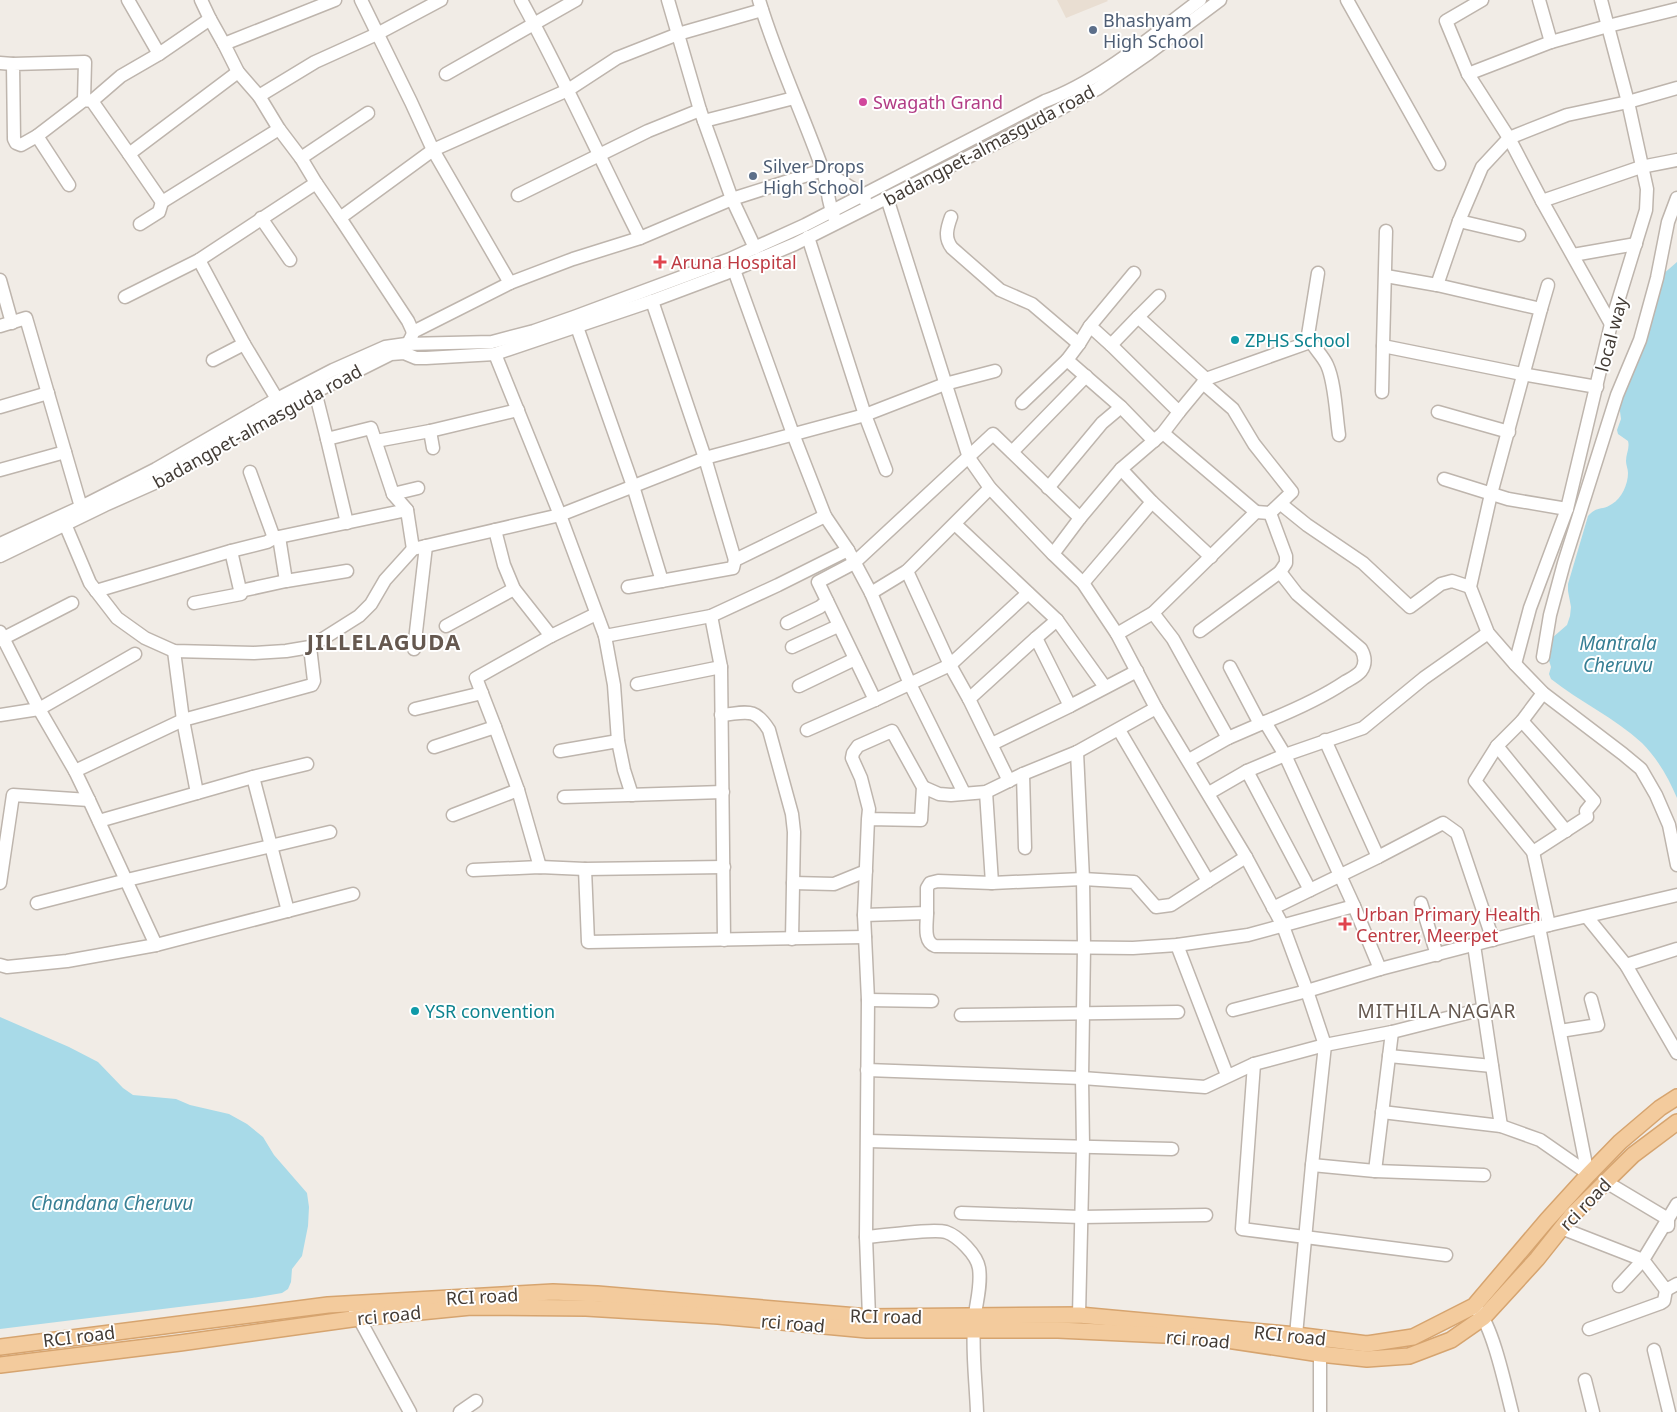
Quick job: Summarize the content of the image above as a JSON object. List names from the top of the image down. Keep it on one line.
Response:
{"streets":{"main road":["rci road","RCI road"],"street":["badangpet-almasguda road","local way"]},"crossings":[["rci road","RCI road"]],"districts":["JILLELAGUDA","MITHILA NAGAR"],"water":["Mantrala Cheruvu","Chandana Cheruvu"],"places":{"other":["Bhashyam High School","Swagath Grand","Silver Drops High School","ZPHS School","YSR convention"],"health":["Aruna Hospital","Urban Primary Health Centrer, Meerpet"]}}
